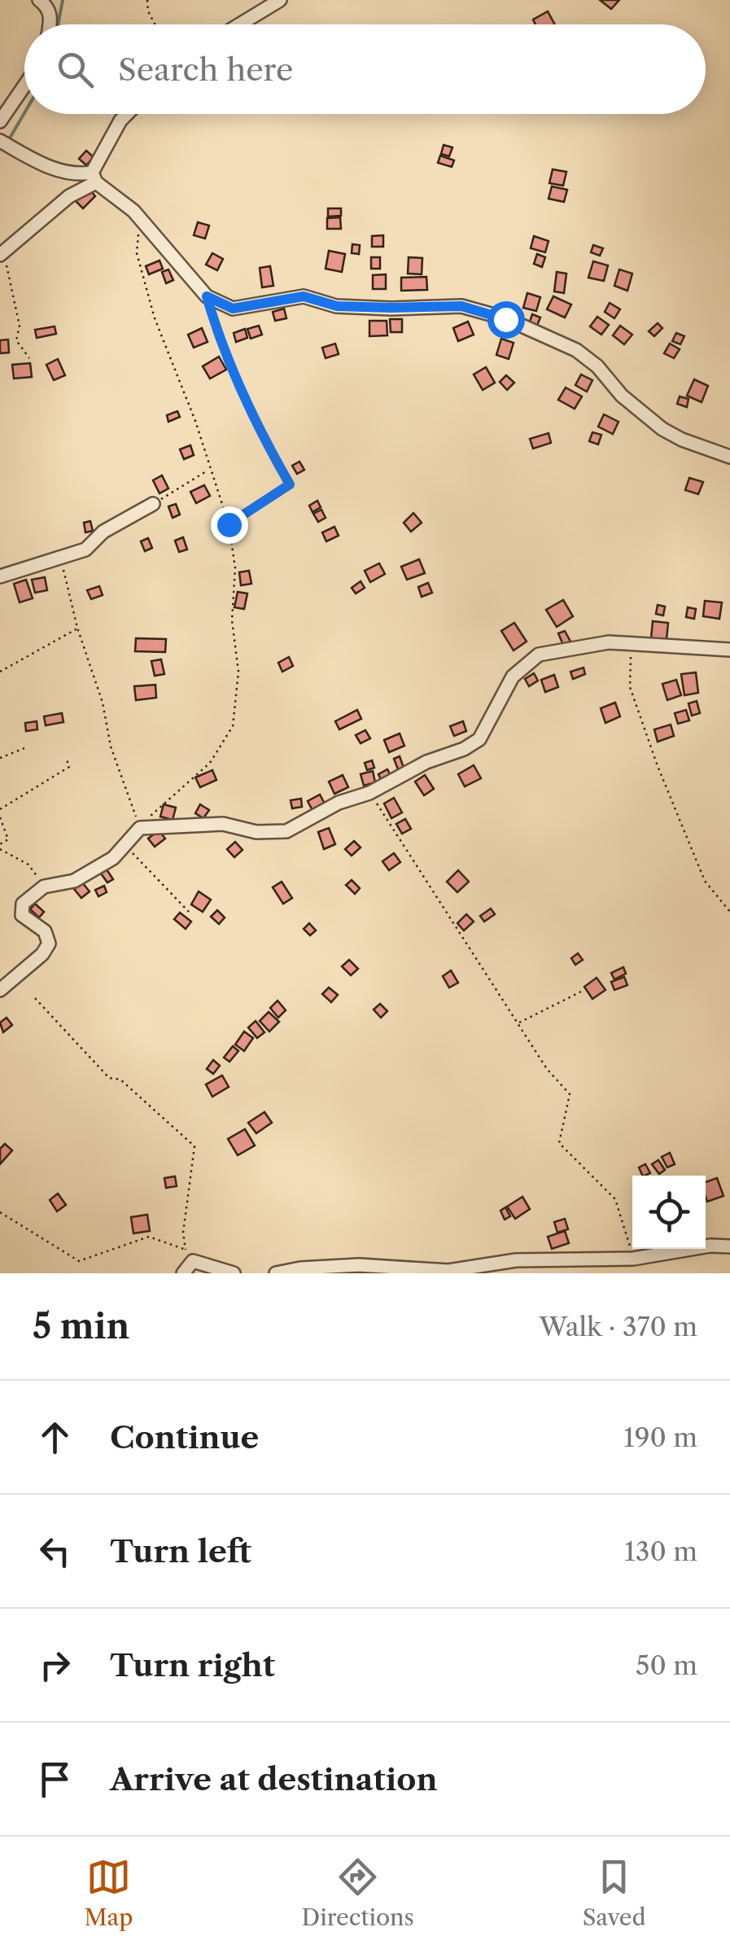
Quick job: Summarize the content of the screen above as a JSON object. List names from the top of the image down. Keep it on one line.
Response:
{"page":{"search":"Search here","heading":["5 min","Walk · 370 m"],"list":[["Continue","190 m"],["Turn left","130 m"],["Turn right","50 m"],"Arrive at destination"],"nav":["Map","Directions","Saved"]}}
